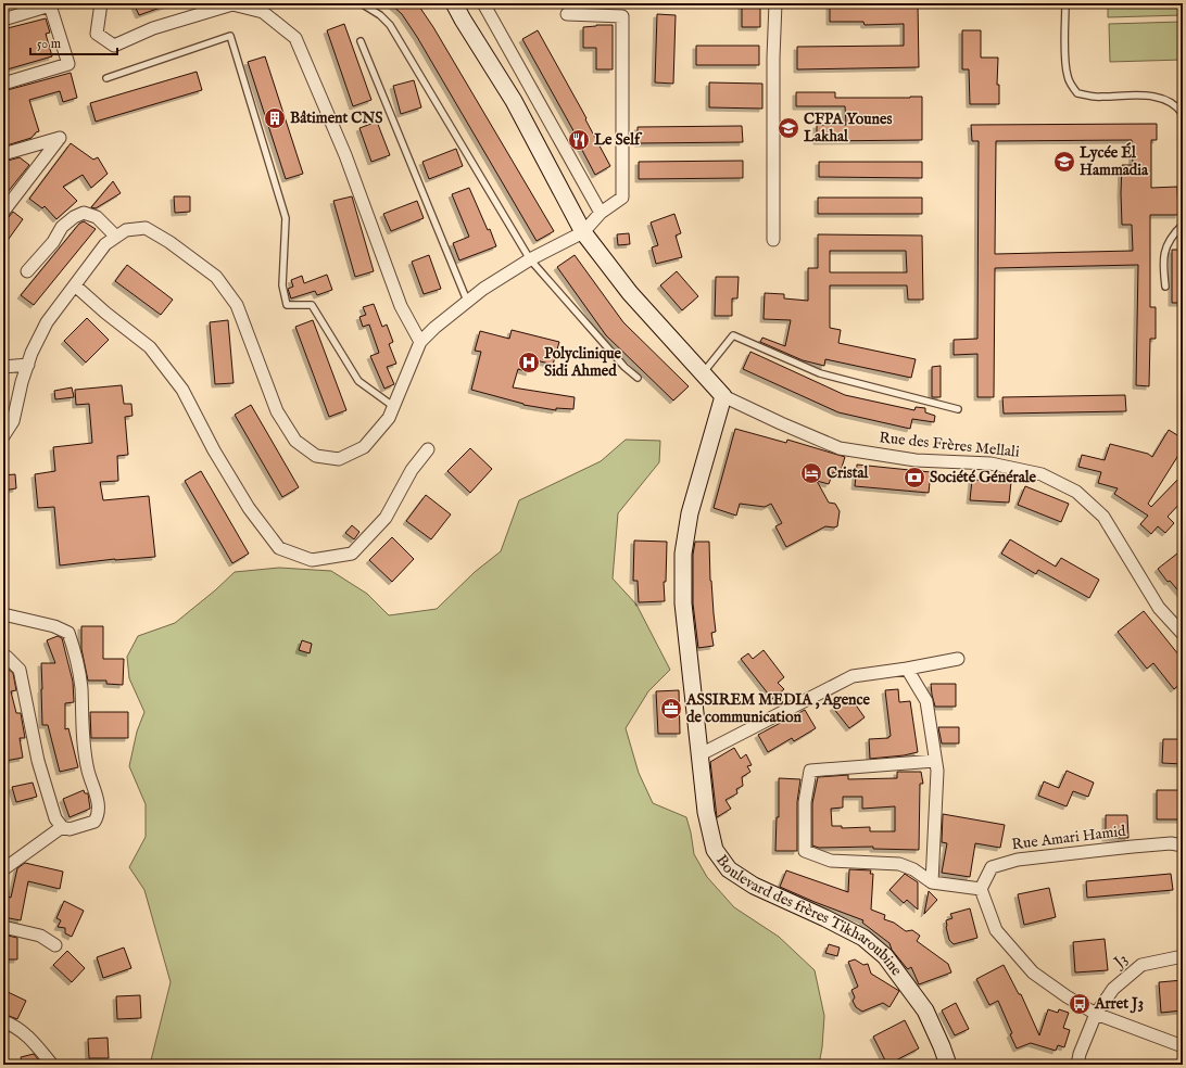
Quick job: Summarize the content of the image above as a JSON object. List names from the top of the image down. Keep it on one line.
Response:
{"streets":{"street":["Rue des Frères Mellali","Rue Amari Hamid","Boulevard des frères Tikharoubine","J3"]},"crossings":[["Rue des Frères Mellali","Boulevard des frères Tikharoubine"]],"places":{"building":["Bâtiment CNS"],"school or university":["CFPA Younes Lakhal","Lycée Él Hammadia"],"restaurant":["Le Self"],"hospital":["Polyclinique Sidi Ahmed"],"hotel":["Cristal"],"bank":["Société Générale"],"office":["ASSIREM MEDIA , Agence de communication"],"bus stop":["Arret J3"]},"scale_bar":"50 m"}
